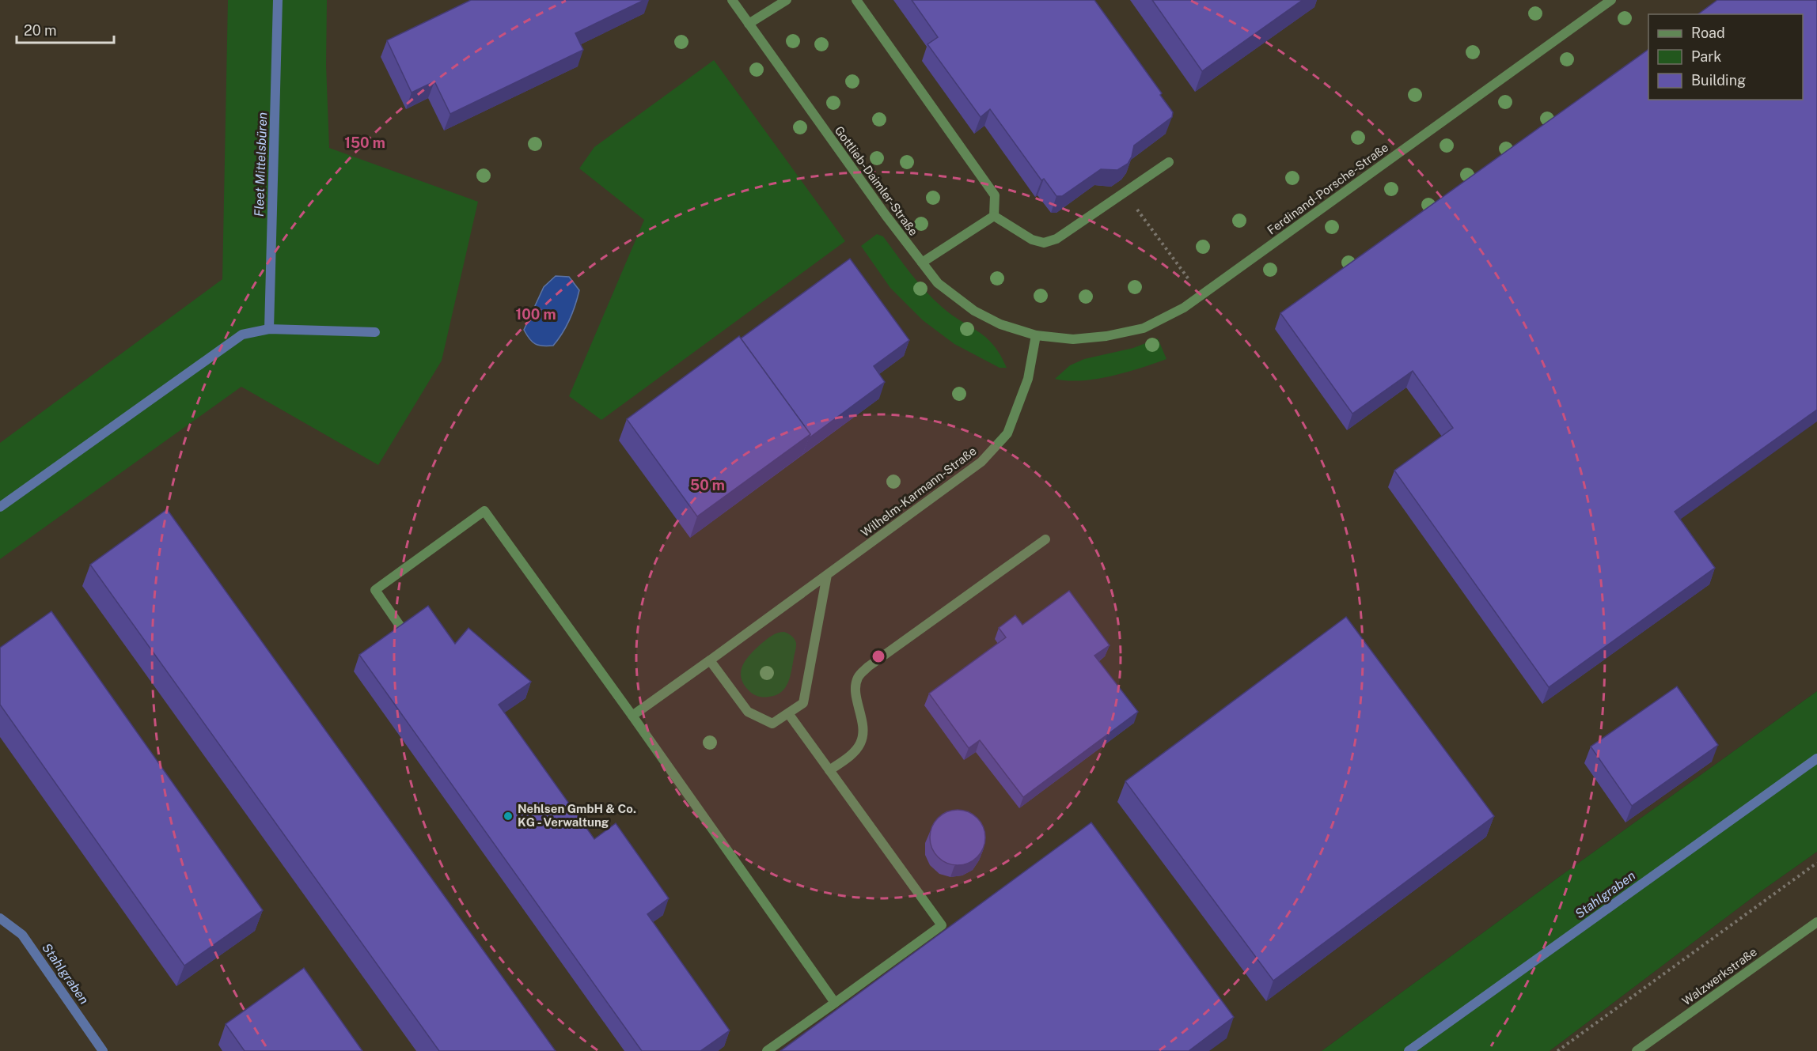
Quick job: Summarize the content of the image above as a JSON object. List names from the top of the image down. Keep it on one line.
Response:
{"streets":{"street":["Gottlieb-Daimler-Straße","Ferdinand-Porsche-Straße","Wilhelm-Karmann-Straße","Walzwerkstraße"]},"crossings":[["Gottlieb-Daimler-Straße","Ferdinand-Porsche-Straße"],["Gottlieb-Daimler-Straße","Wilhelm-Karmann-Straße"],["Ferdinand-Porsche-Straße","Wilhelm-Karmann-Straße"]],"water":["Fleet Mittelsbüren","Stahlgraben"],"places":["Nehlsen GmbH & Co. KG - Verwaltung"],"legend":["Road","Park","Building"],"scale_bar":"20 m","rings":["150 m","100 m","50 m"]}
